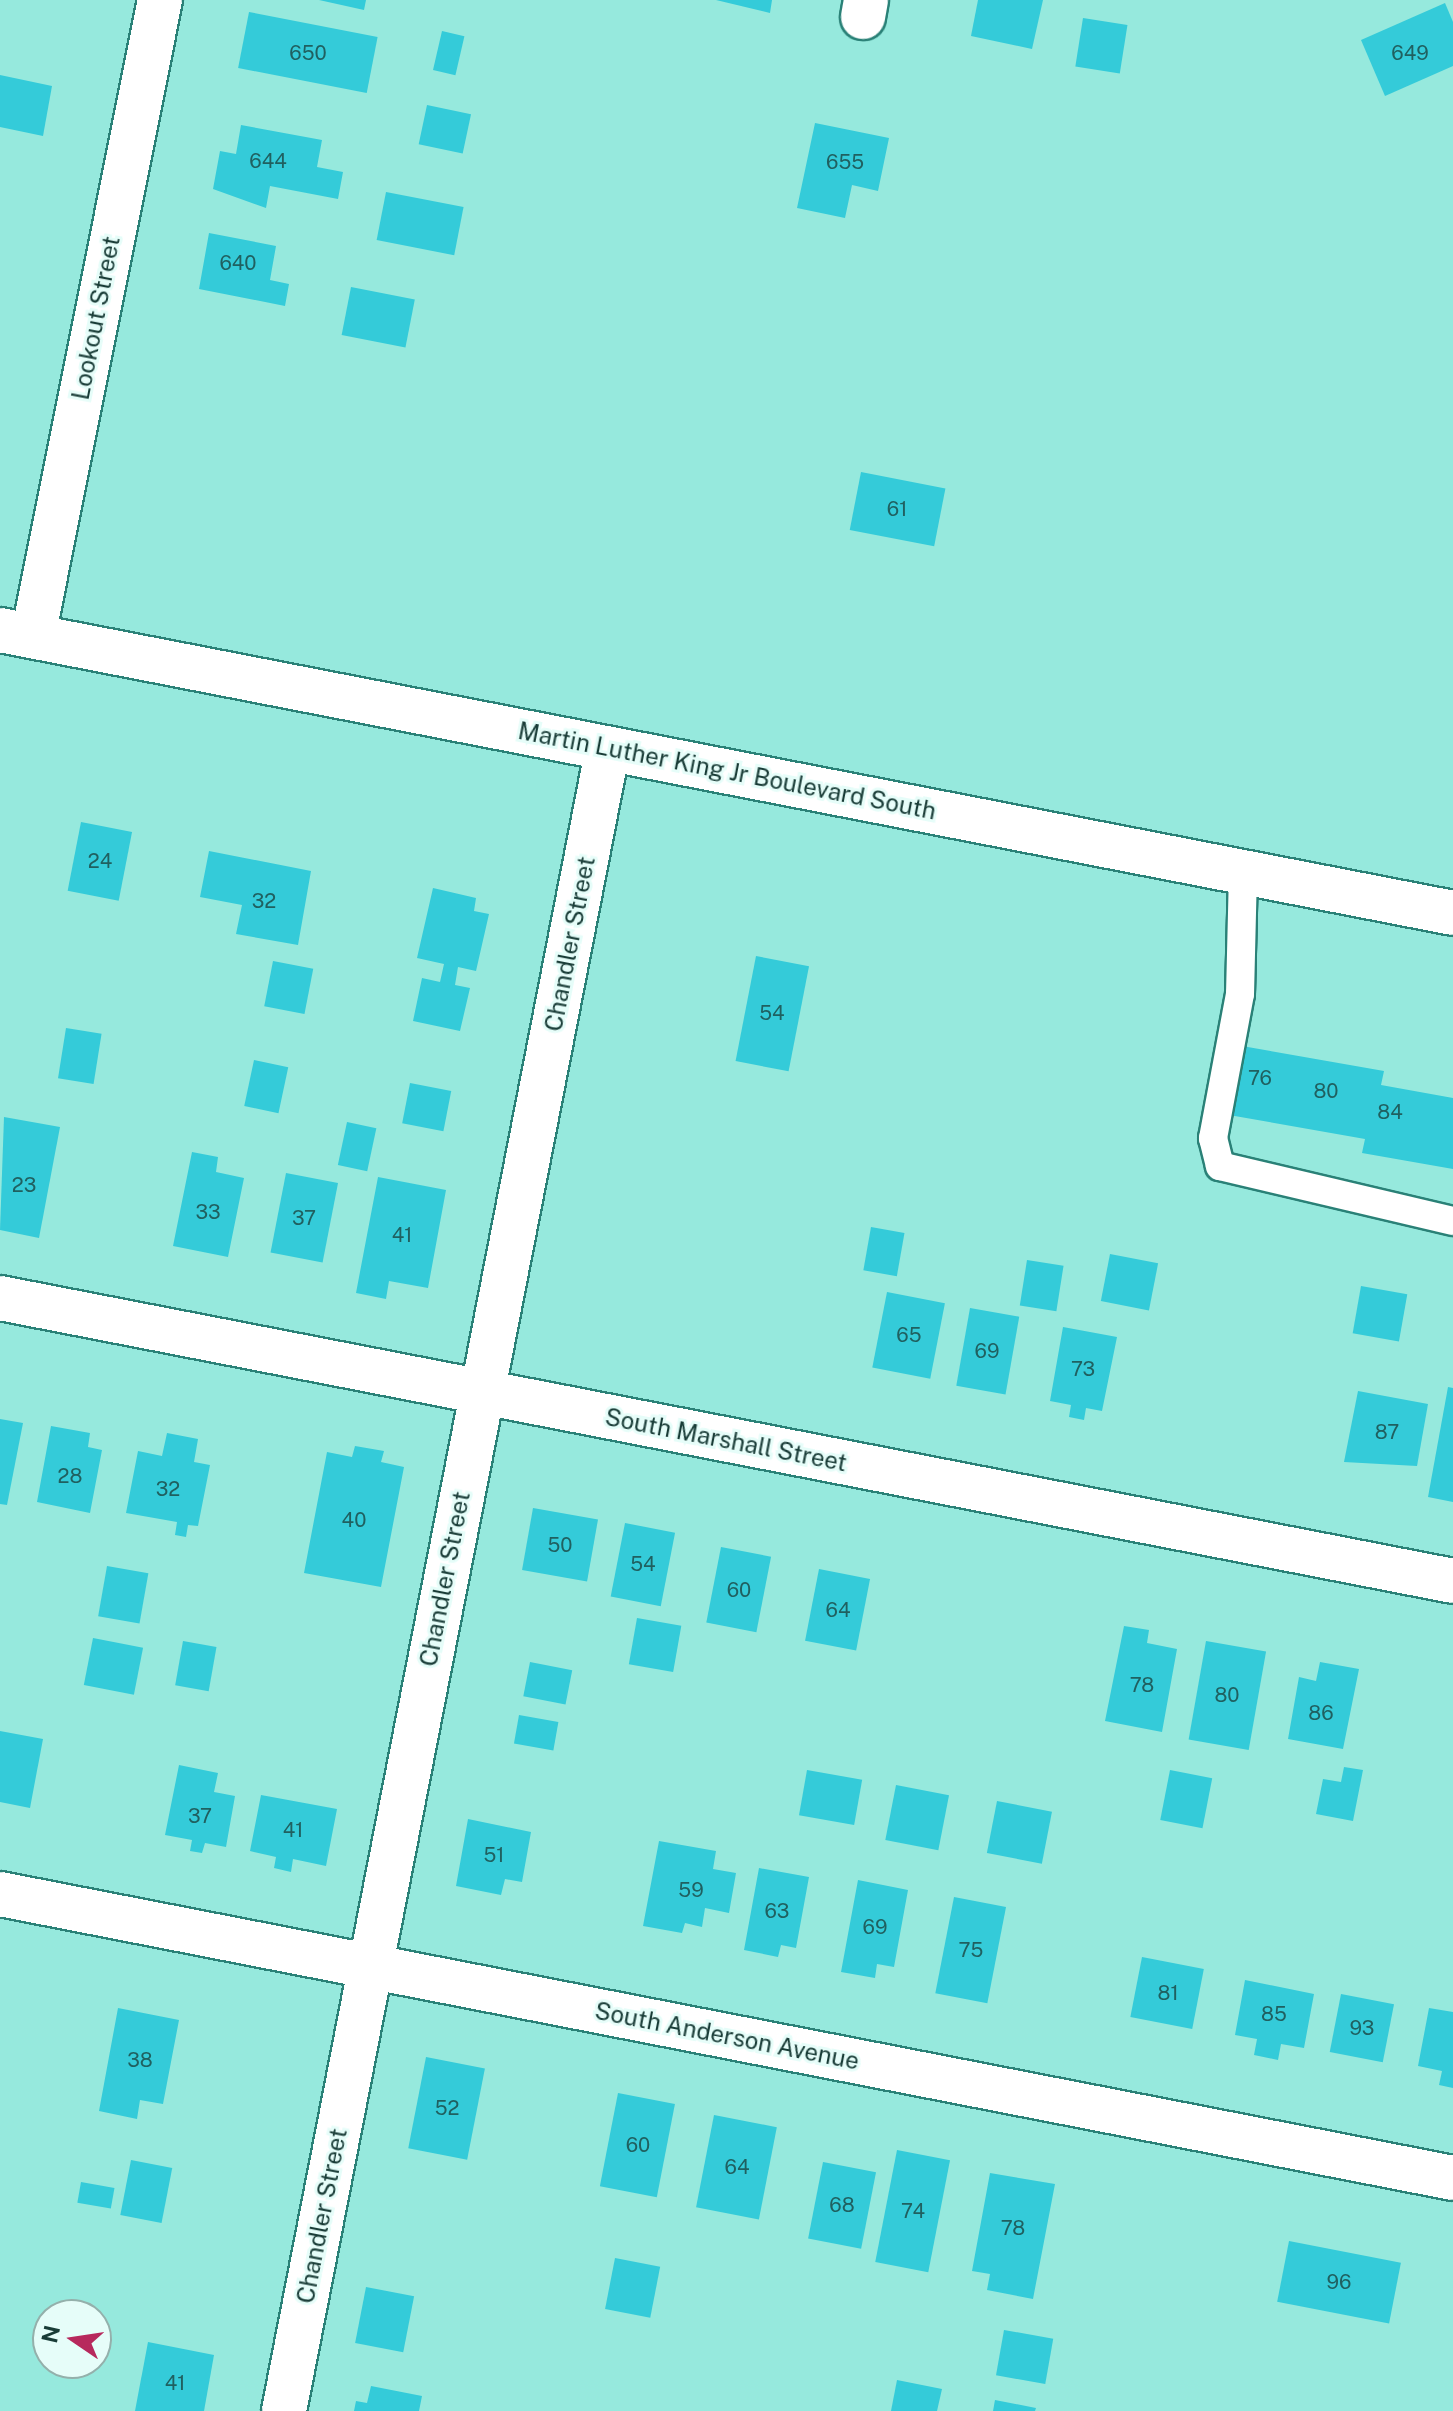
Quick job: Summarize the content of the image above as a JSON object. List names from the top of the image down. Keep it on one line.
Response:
{"streets":{"street":["Lookout Street","Martin Luther King Jr Boulevard South","Chandler Street","South Marshall Street","South Anderson Avenue"]},"crossings":[["Lookout Street","Martin Luther King Jr Boulevard South"],["Martin Luther King Jr Boulevard South","Chandler Street"],["Chandler Street","South Marshall Street"],["Chandler Street","South Anderson Avenue"]],"house_numbers":["650","649","644","655","640","61","24","32","54","76","80","84","23","33","37","41","65","69","73","87","28","32","40","50","54","60","64","78","80","86","37","41","51","59","63","69","75","81","85","93","38","52","60","64","68","74","78","96","41"],"north":"left"}
